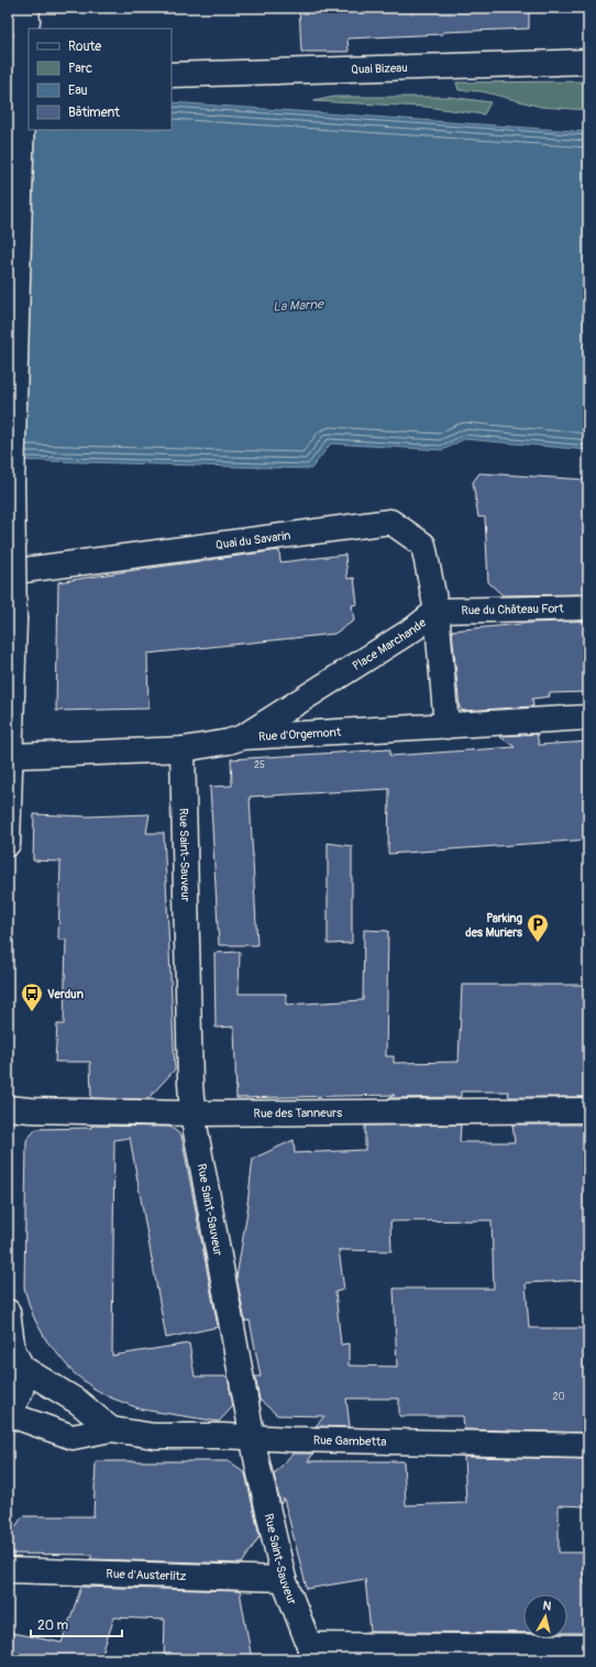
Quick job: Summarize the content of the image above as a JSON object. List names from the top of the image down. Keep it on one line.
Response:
{"streets":{"street":["Quai Bizeau","Quai du Savarin","Rue du Château Fort","Place Marchande","Rue d'Orgemont","Rue Saint-Sauveur","Rue des Tanneurs","Rue Gambetta","Rue d'Austerlitz"]},"crossings":[["Quai du Savarin","Rue du Château Fort"],["Quai du Savarin","Place Marchande"],["Rue du Château Fort","Place Marchande"],["Place Marchande","Rue d'Orgemont"],["Rue d'Orgemont","Rue Saint-Sauveur"],["Rue Saint-Sauveur","Rue des Tanneurs"],["Rue Saint-Sauveur","Rue Gambetta"],["Rue Saint-Sauveur","Rue d'Austerlitz"]],"water":["La Marne"],"places":{"parking":["Parking des Muriers"],"bus stop":["Verdun"]},"house_numbers":["25","20"],"legend":["Route","Parc","Eau","Bâtiment"],"scale_bar":"20 m","north":"top"}
